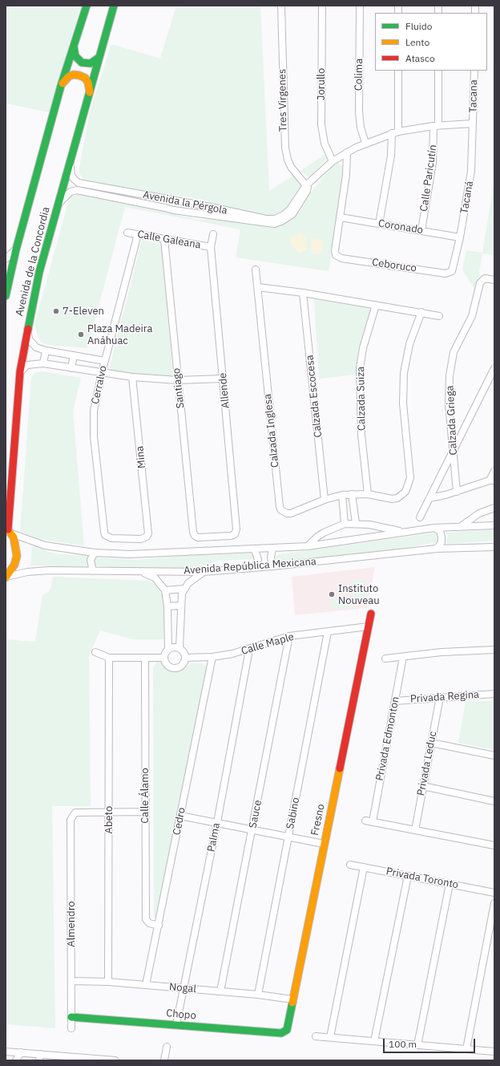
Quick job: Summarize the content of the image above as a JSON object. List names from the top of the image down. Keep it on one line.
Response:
{"streets":{"main road":["Avenida de la Concordia","Fresno","Chopo"],"street":["Colima","Jorullo","Tacana","Tres Virgenes","Calle Paricutín","Tacaná","Avenida la Pérgola","Coronado","Calle Galeana","Ceboruco","Cerralvo","Santiago","Allende","Calzada Escocesa","Calzada Suiza","Calzada Griega","Calzada Inglesa","Mina","Avenida República Mexicana","Calle Maple","Privada Regina","Privada Edmonton","Privada Leduc","Calle Álamo","Sabino","Sauce","Abeto","Cedro","Palma","Privada Toronto","Almendro","Nogal"]},"crossings":[["Tacana","Tacaná"],["Tres Virgenes","Avenida la Pérgola"],["Calle Paricutín","Coronado"],["Tacaná","Coronado"],["Tacaná","Ceboruco"],["Avenida la Pérgola","Avenida de la Concordia"],["Coronado","Ceboruco"],["Calle Galeana","Cerralvo"],["Calle Galeana","Santiago"],["Calle Galeana","Allende"],["Avenida de la Concordia","Avenida República Mexicana"],["Cerralvo","Mina"],["Santiago","Allende"],["Calzada Escocesa","Calzada Inglesa"],["Calzada Suiza","Calzada Inglesa"],["Calle Maple","Sabino"],["Calle Maple","Sauce"],["Calle Maple","Fresno"],["Calle Maple","Cedro"],["Calle Maple","Palma"],["Privada Regina","Privada Edmonton"],["Privada Regina","Privada Leduc"],["Privada Edmonton","Privada Leduc"],["Calle Álamo","Cedro"],["Sabino","Nogal"],["Sauce","Nogal"],["Abeto","Almendro"],["Abeto","Nogal"],["Fresno","Nogal"],["Fresno","Chopo"],["Cedro","Nogal"],["Palma","Nogal"],["Palma","Chopo"],["Almendro","Nogal"],["Almendro","Chopo"]],"places":["7-Eleven","Plaza Madeira Anáhuac","Instituto Nouveau"],"legend":["Fluido","Lento","Atasco"],"scale_bar":"100 m"}
